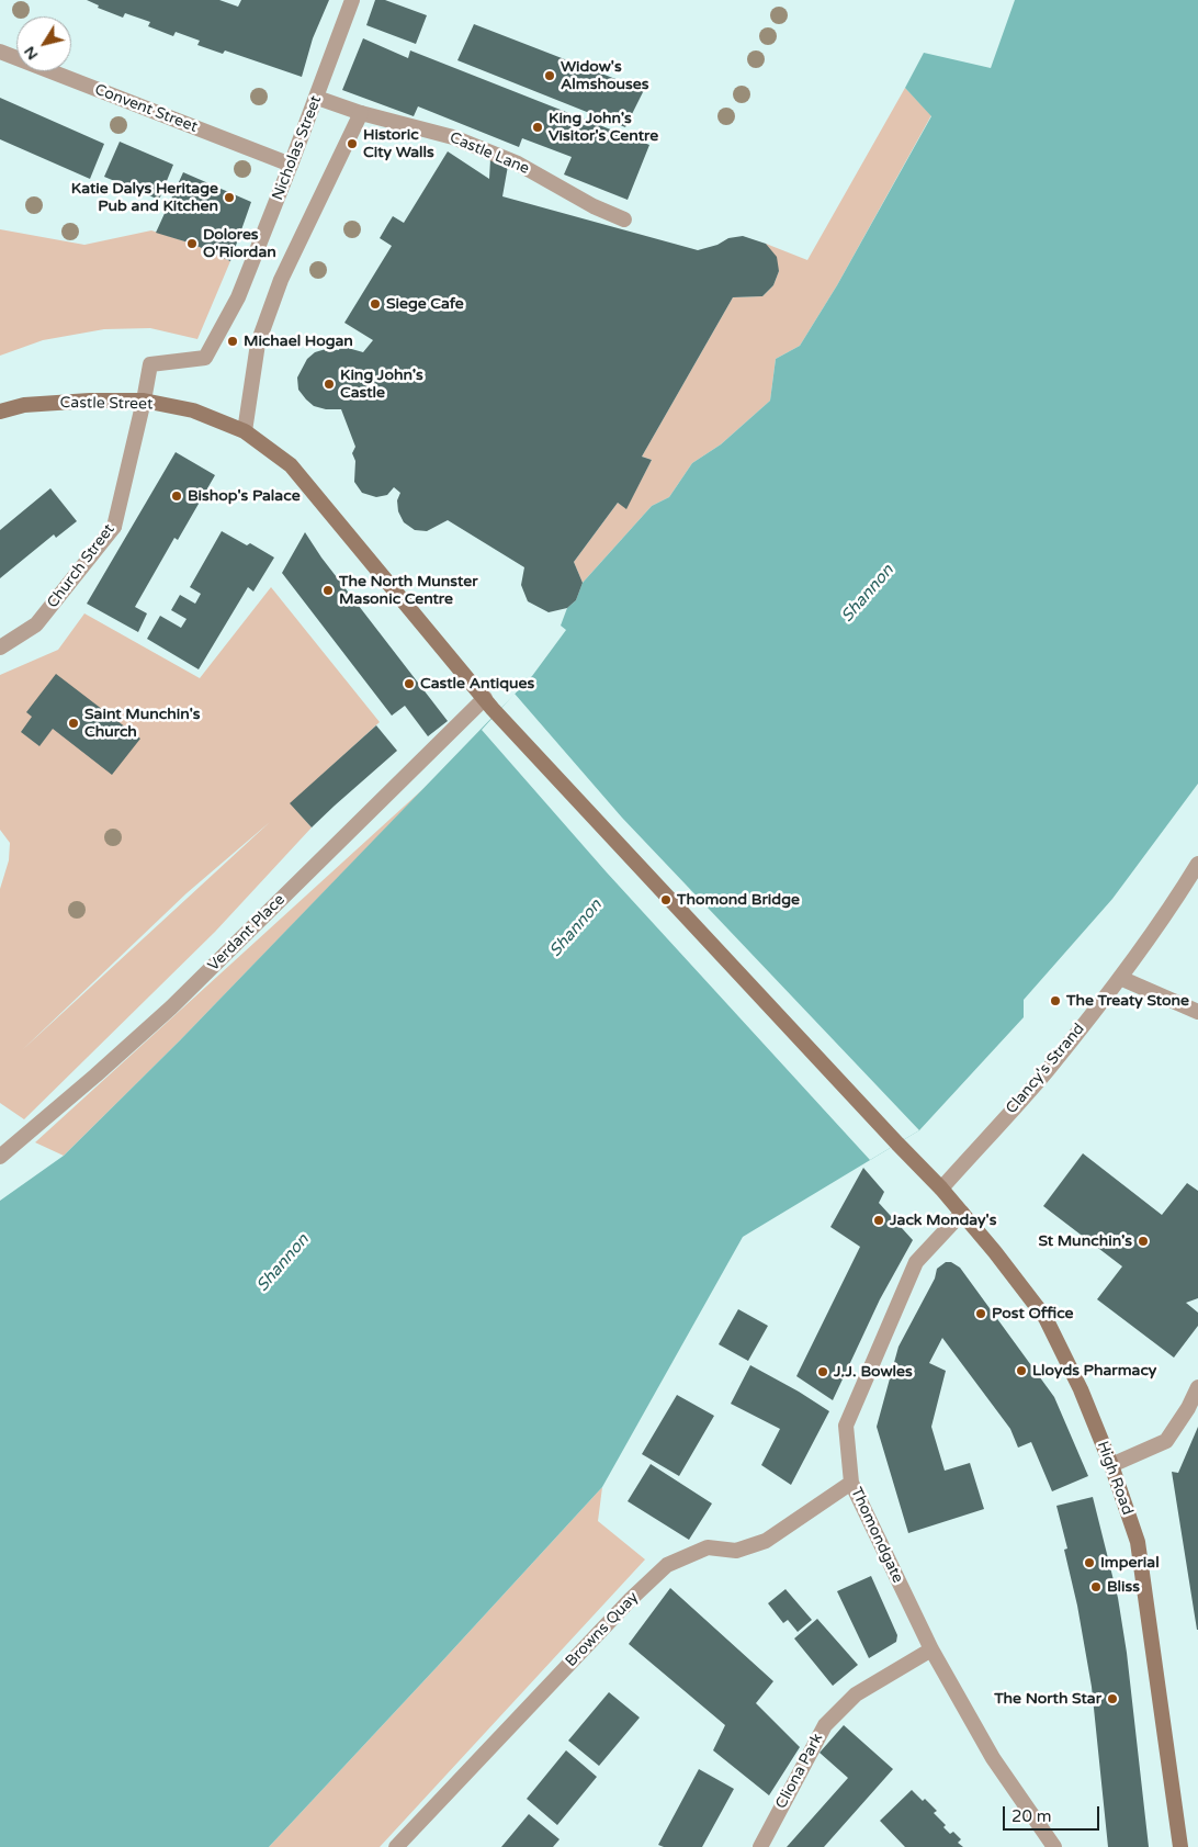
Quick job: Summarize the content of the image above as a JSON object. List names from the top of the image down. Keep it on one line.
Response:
{"streets":{"main road":["Castle Street","High Road"],"street":["Convent Street","Nicholas Street","Castle Lane","Church Street","Verdant Place","Clancy's Strand","Thomondgate","Browns Quay","Cliona Park"]},"crossings":[["Convent Street","Nicholas Street"],["Nicholas Street","Castle Lane"],["Nicholas Street","Castle Street"],["Nicholas Street","Church Street"],["Castle Street","Church Street"],["Castle Street","Verdant Place"],["Castle Street","High Road"],["Verdant Place","High Road"],["Clancy's Strand","High Road"],["High Road","Thomondgate"],["Thomondgate","Browns Quay"],["Thomondgate","Cliona Park"]],"water":["Shannon"],"places":["Widow's Almshouses","King John's Visitor's Centre","Historic City Walls","Katie Dalys Heritage Pub and Kitchen","Dolores O'Riordan","Siege Cafe","Michael Hogan","King John's Castle","Bishop's Palace","The North Munster Masonic Centre","Castle Antiques","Saint Munchin's Church","Thomond Bridge","The Treaty Stone","Jack Monday's","St Munchin's","Post Office","Lloyds Pharmacy","J.J. Bowles","Imperial","Bliss","The North Star"],"scale_bar":"20 m","north":"bottom left"}
